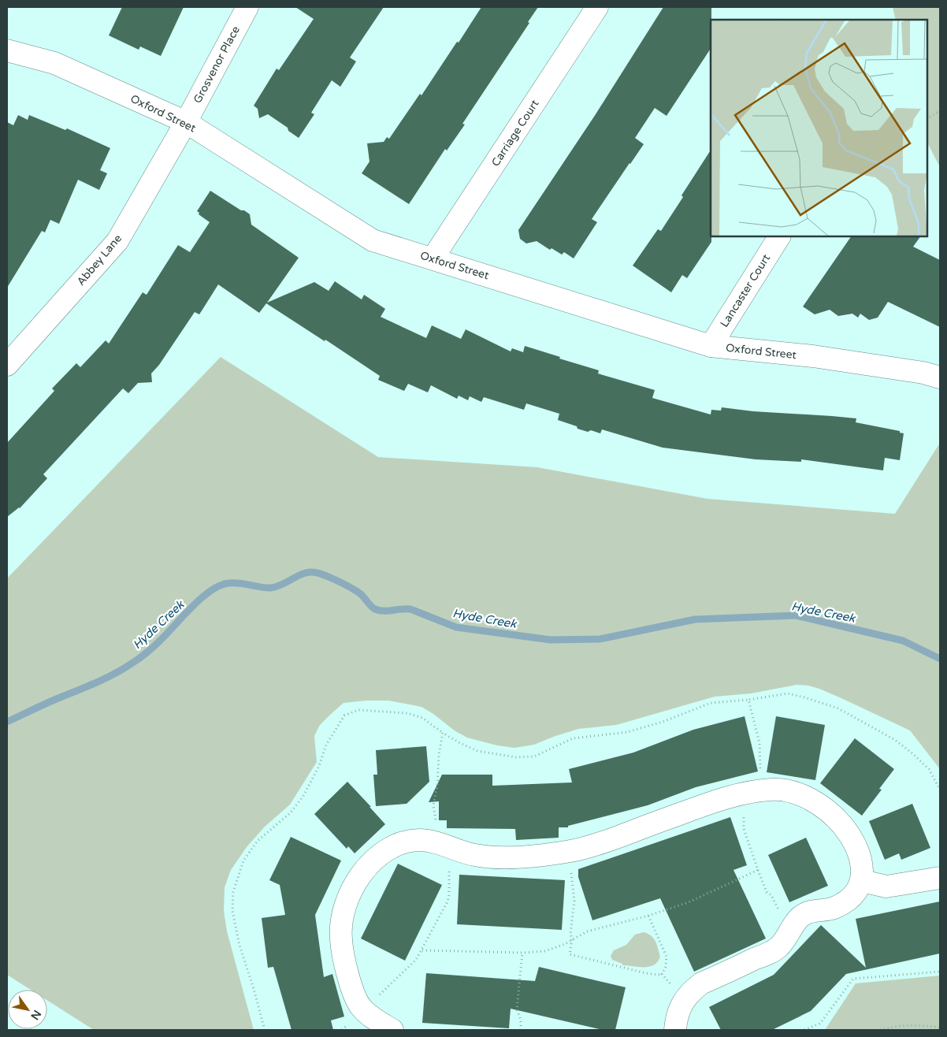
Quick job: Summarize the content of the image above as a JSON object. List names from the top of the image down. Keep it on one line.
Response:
{"streets":{"street":["Grosvenor Place","Oxford Street","Carriage Court","Abbey Lane","Lancaster Court"]},"crossings":[["Grosvenor Place","Oxford Street"],["Grosvenor Place","Abbey Lane"],["Oxford Street","Carriage Court"],["Oxford Street","Abbey Lane"],["Oxford Street","Lancaster Court"]],"water":["Hyde Creek"],"north":"bottom right"}
